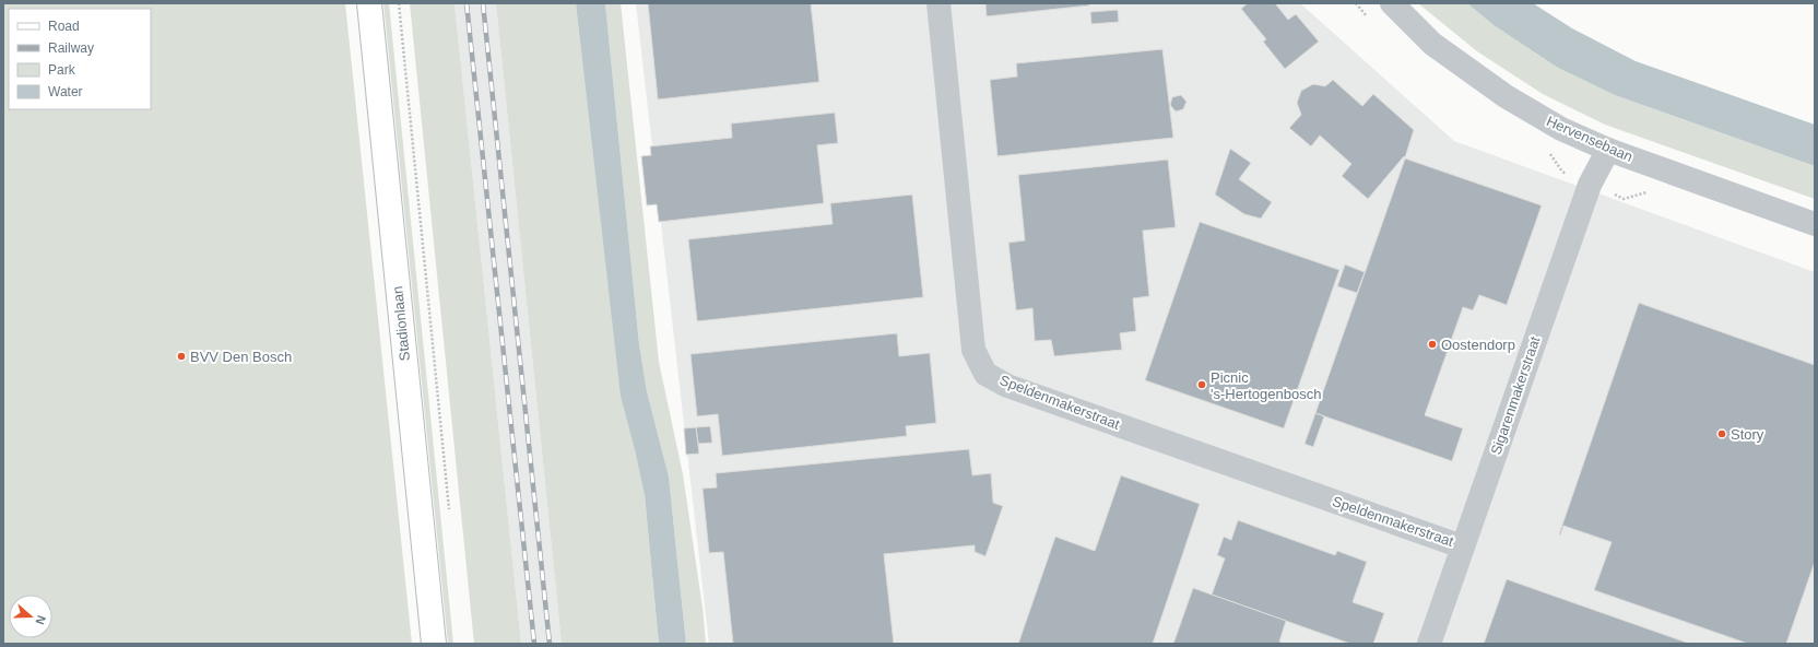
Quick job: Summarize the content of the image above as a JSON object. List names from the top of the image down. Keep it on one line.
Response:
{"streets":{"main road":["Stadionlaan"],"street":["Hervensebaan","Sigarenmakerstraat","Speldenmakerstraat"]},"crossings":[["Hervensebaan","Sigarenmakerstraat"],["Sigarenmakerstraat","Speldenmakerstraat"]],"places":["Oostendorp","BVV Den Bosch","Picnic 's-Hertogenbosch","Story"],"legend":["Road","Railway","Park","Water"],"north":"right"}
